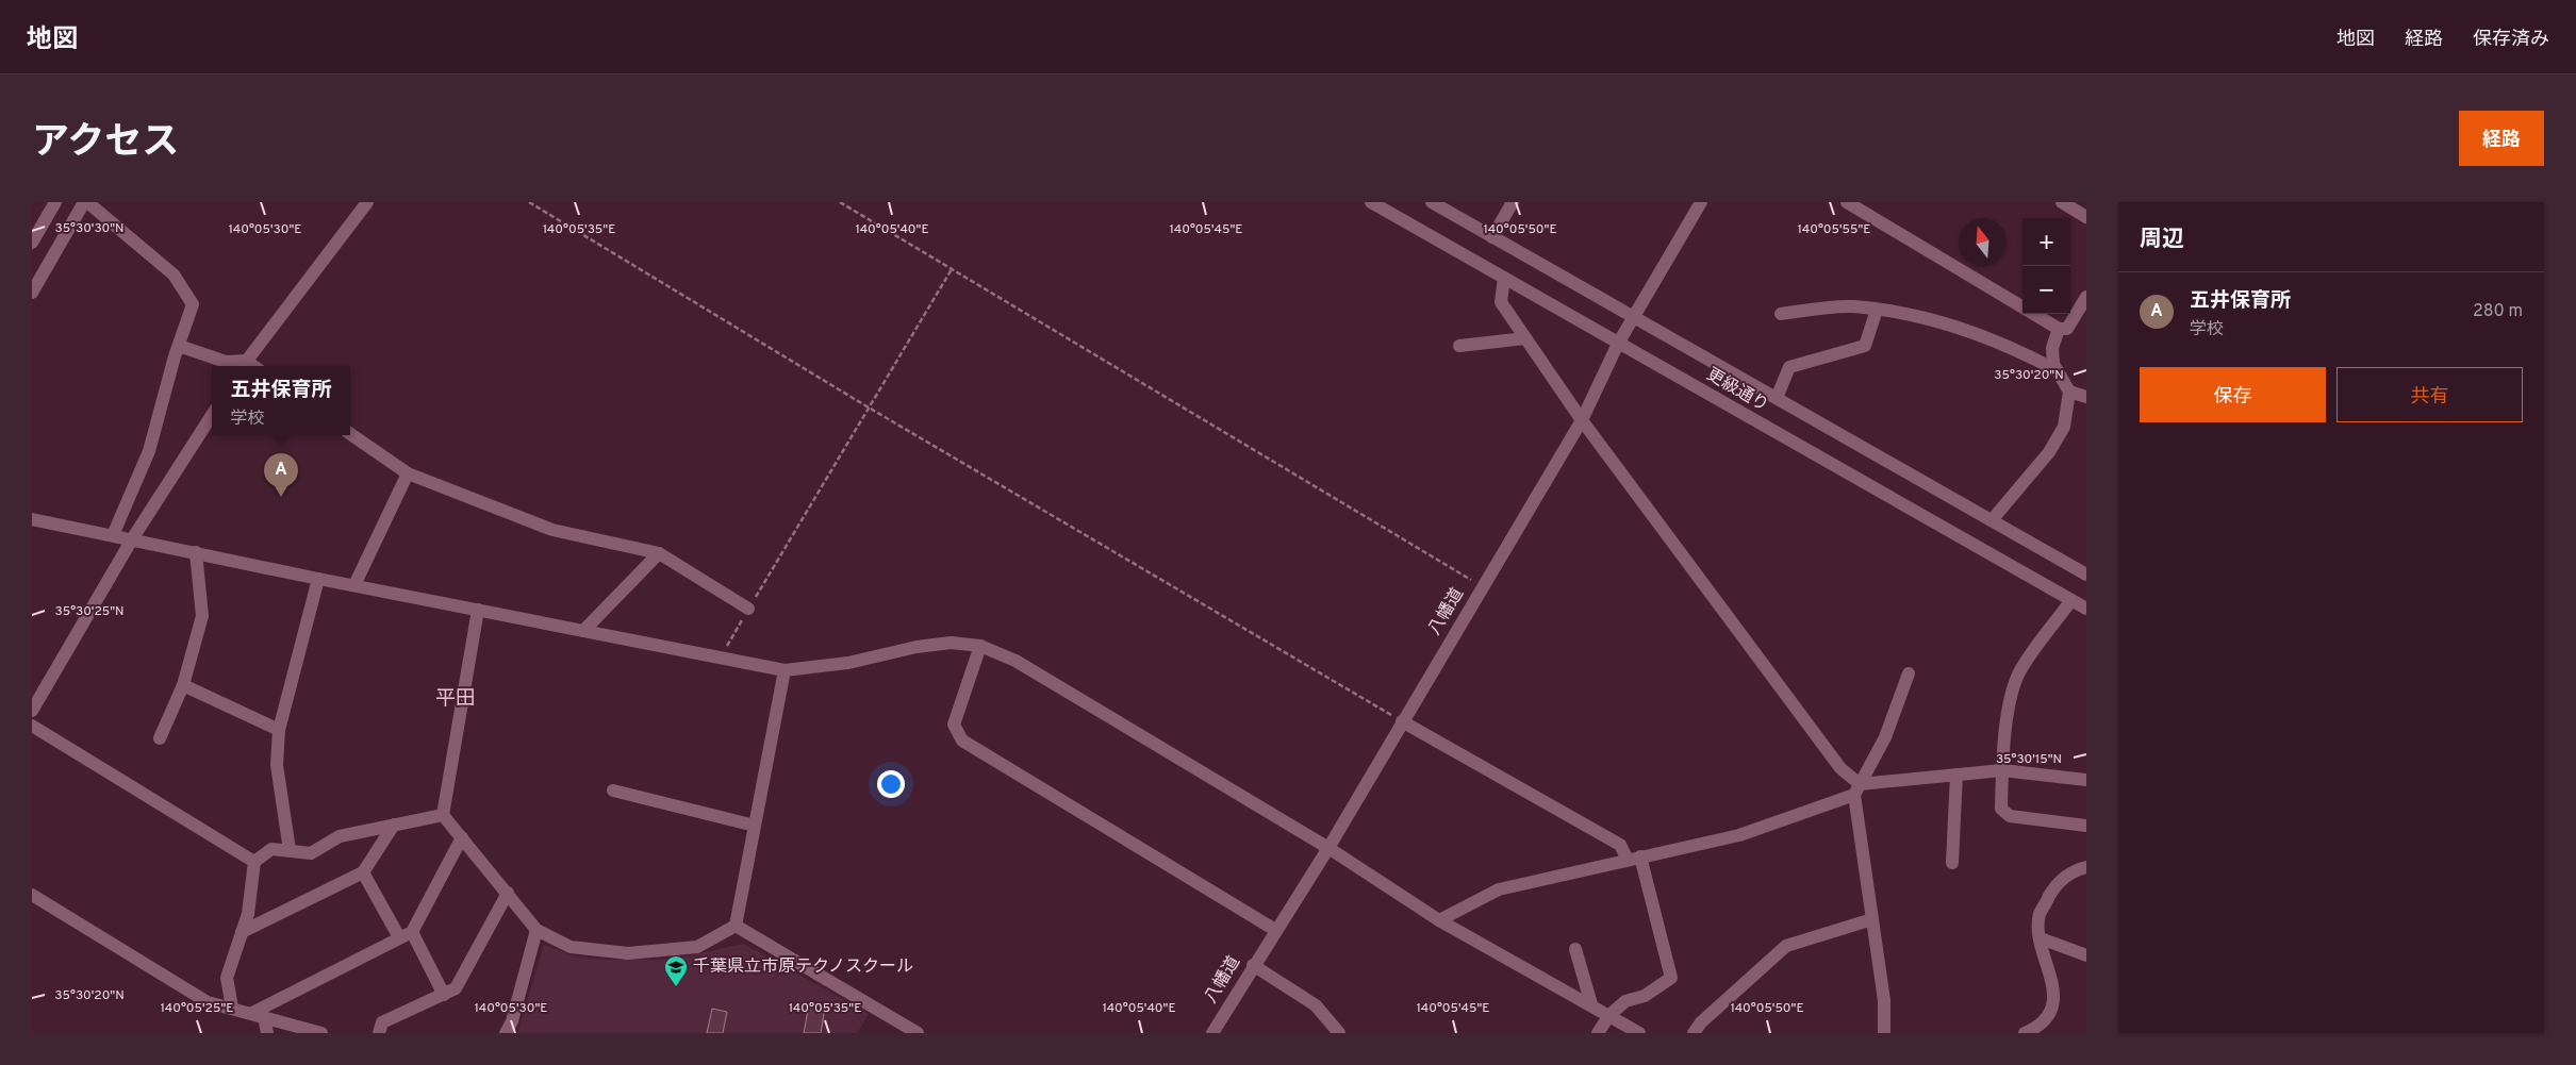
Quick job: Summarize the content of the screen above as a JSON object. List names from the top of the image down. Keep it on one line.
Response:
{"streets":{"street":["更級通り","八幡道"]},"crossings":[["更級通り","八幡道"]],"districts":["平田"],"places":{"school or university":["千葉県立市原テクノスクール"]},"north":"top","page":{"header":"地図","nav":["地図","経路","保存済み"],"title":"アクセス","buttons":["経路",["保存","共有"]],"heading":"周辺","map_buttons":["+","−"],"list":[{"mark":"A","name":"五井保育所","note":"学校","value":"280 m"}],"popup":["五井保育所","学校"],"pins":"A"},"coordinates":["35°30'30\"N","140°05'30\"E","140°05'35\"E","140°05'40\"E","140°05'45\"E","140°05'50\"E","140°05'55\"E","35°30'20\"N","35°30'25\"N","35°30'15\"N","140°05'25\"E"]}
